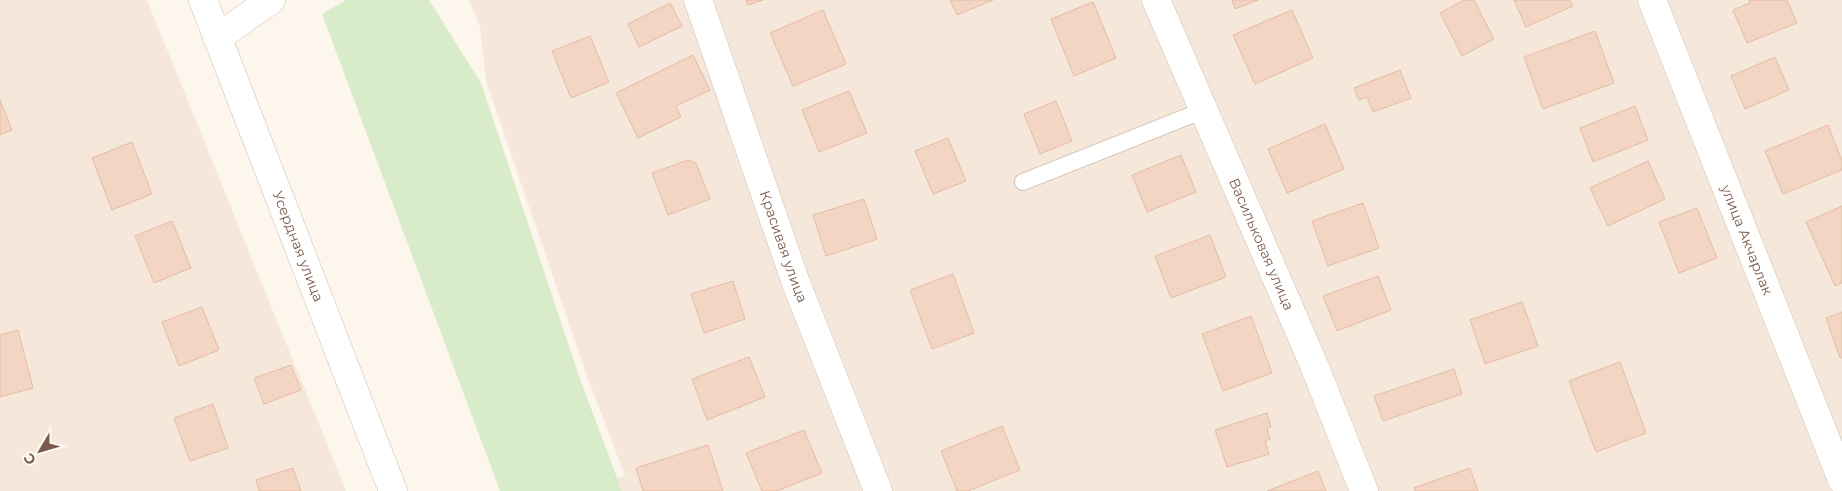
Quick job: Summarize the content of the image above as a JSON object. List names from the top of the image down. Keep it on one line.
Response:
{"streets":{"street":["улица Акчарлак","Васильковая улица","Усердная улица","Красивая улица"]},"north":"bottom left"}
